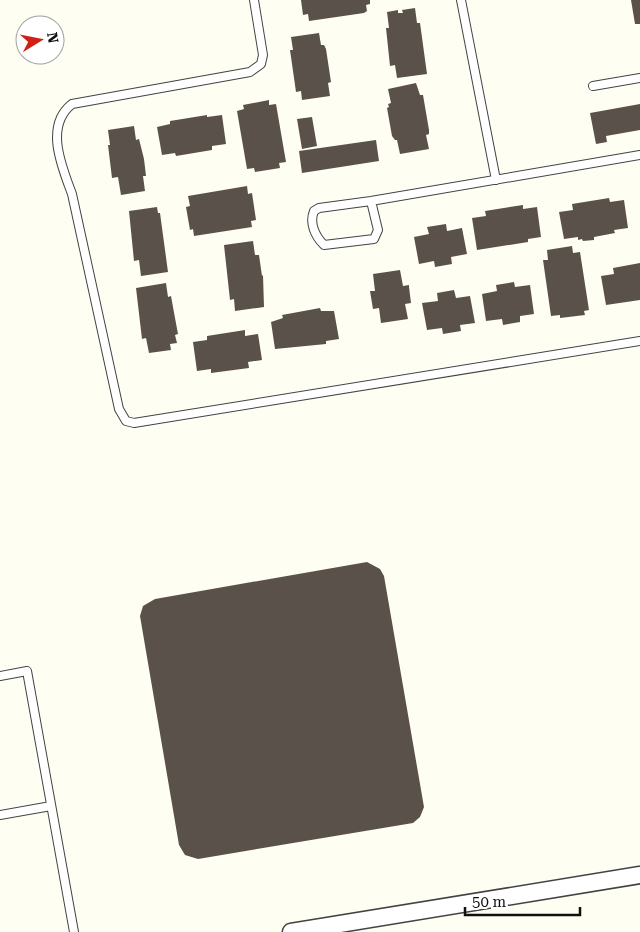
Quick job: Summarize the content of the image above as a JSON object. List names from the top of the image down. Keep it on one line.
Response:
{"scale_bar":"50 m","north":"right"}
